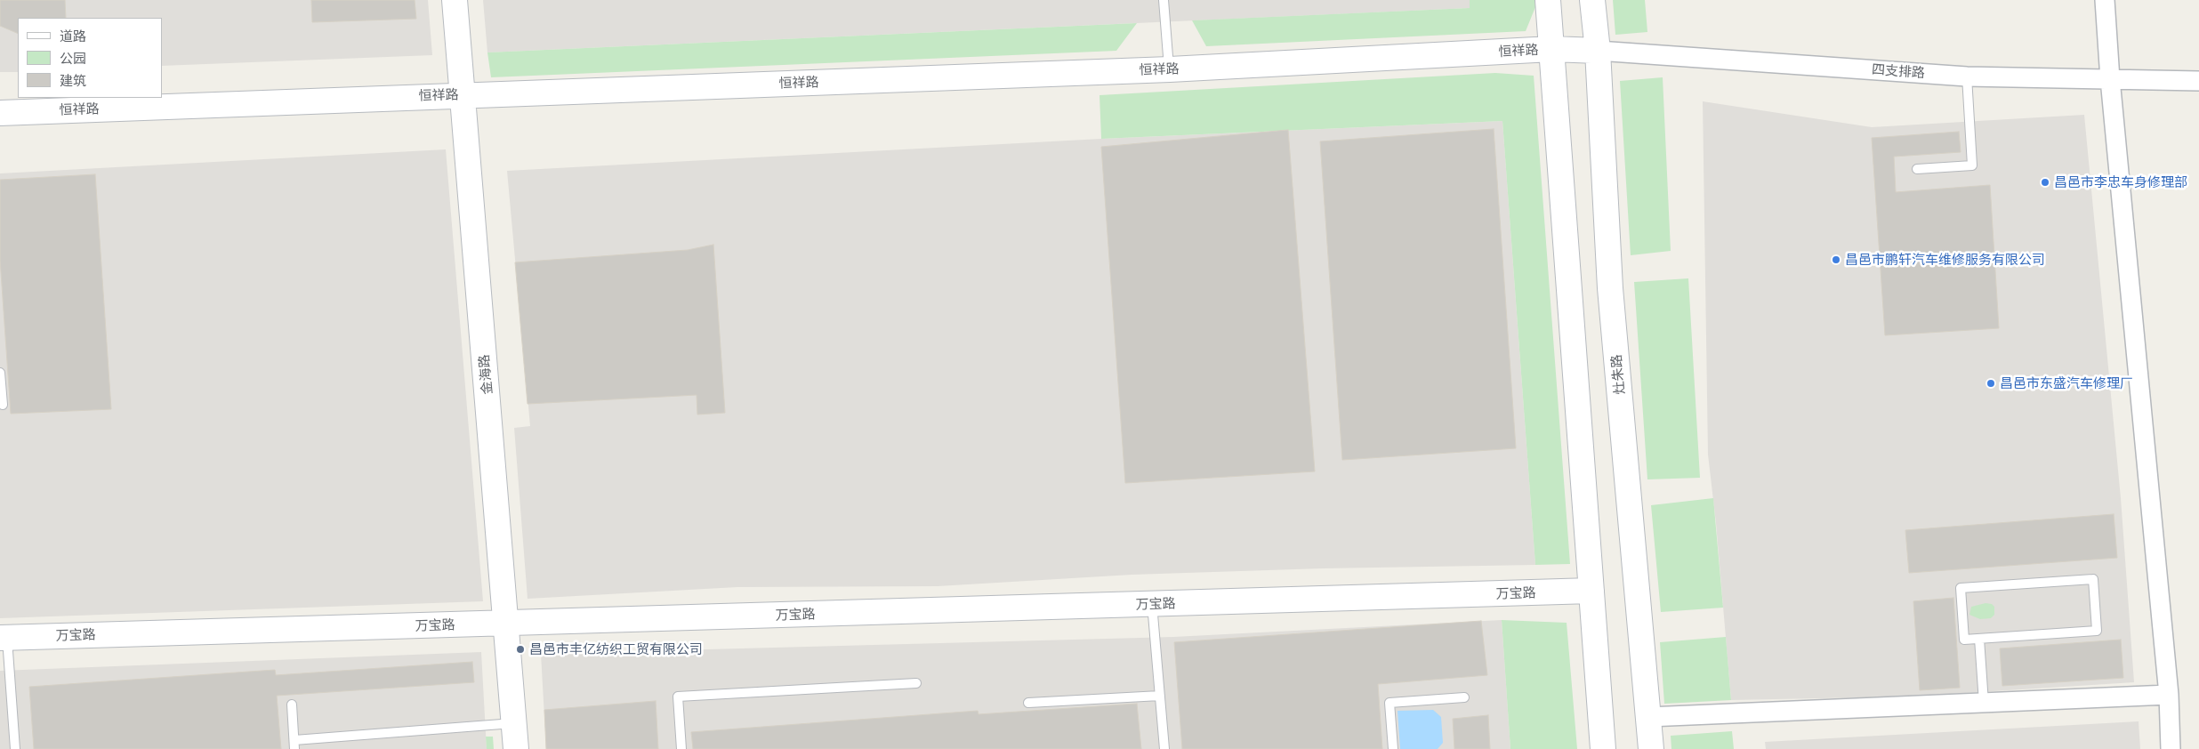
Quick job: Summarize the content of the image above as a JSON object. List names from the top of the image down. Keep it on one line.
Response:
{"streets":{"street":["恒祥路","四支排路","金海路","灶朱路","万宝路"]},"crossings":[["恒祥路","四支排路"],["恒祥路","金海路"],["恒祥路","灶朱路"],["四支排路","灶朱路"],["金海路","万宝路"]],"places":["昌邑市李忠车身修理部","昌邑市鹏轩汽车维修服务有限公司","昌邑市东盛汽车修理厂","昌邑市丰亿纺织工贸有限公司"],"legend":["道路","公园","建筑"]}
